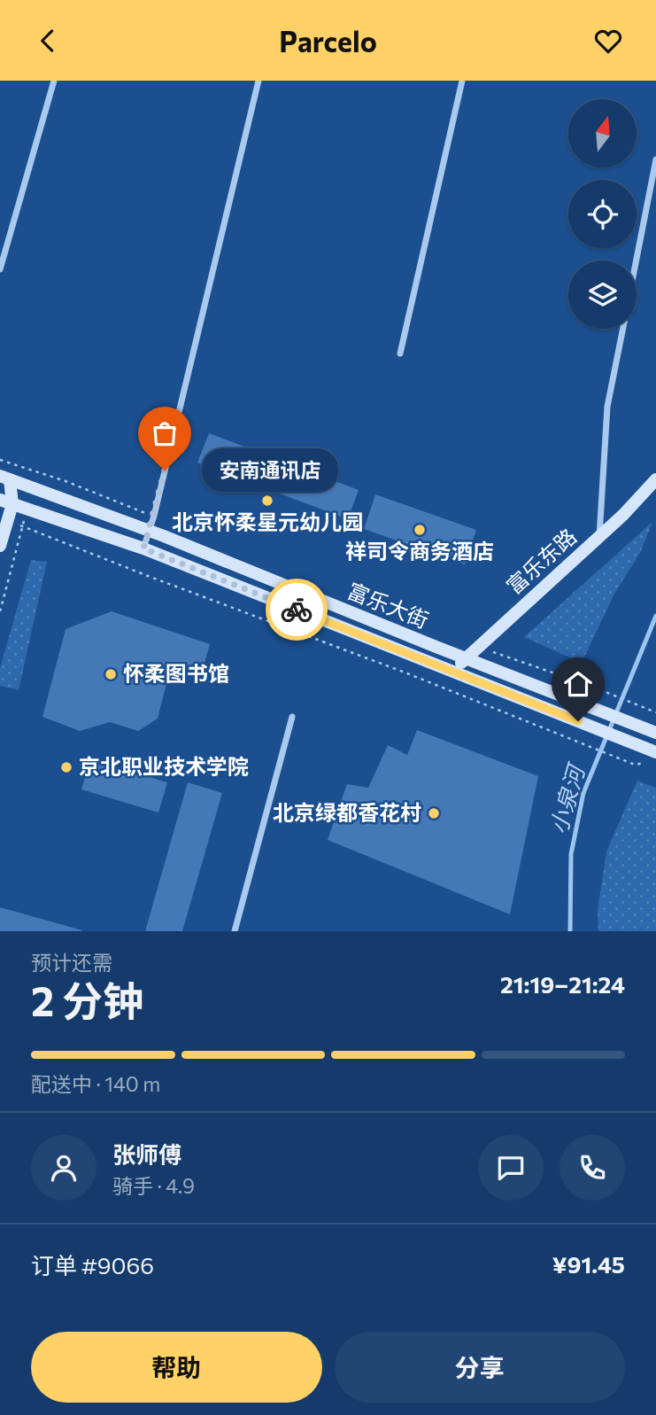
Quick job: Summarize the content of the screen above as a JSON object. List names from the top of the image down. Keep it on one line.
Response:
{"streets":{"main road":["富乐东路","富乐大街"]},"crossings":[["富乐东路","富乐大街"]],"water":["小泉河"],"places":["安南通讯店","北京怀柔星元幼儿园","祥司令商务酒店","怀柔图书馆","京北职业技术学院","北京绿都香花村"],"north":"top","page":{"header":"Parcelo","bubble":"安南通讯店","heading":["2 分钟","预计还需","21:19–21:24"],"panel":["张师傅","骑手 · 4.9","订单 #9066","¥91.45"],"bar":"配送中 · 140 m","buttons":["帮助","分享"]}}
